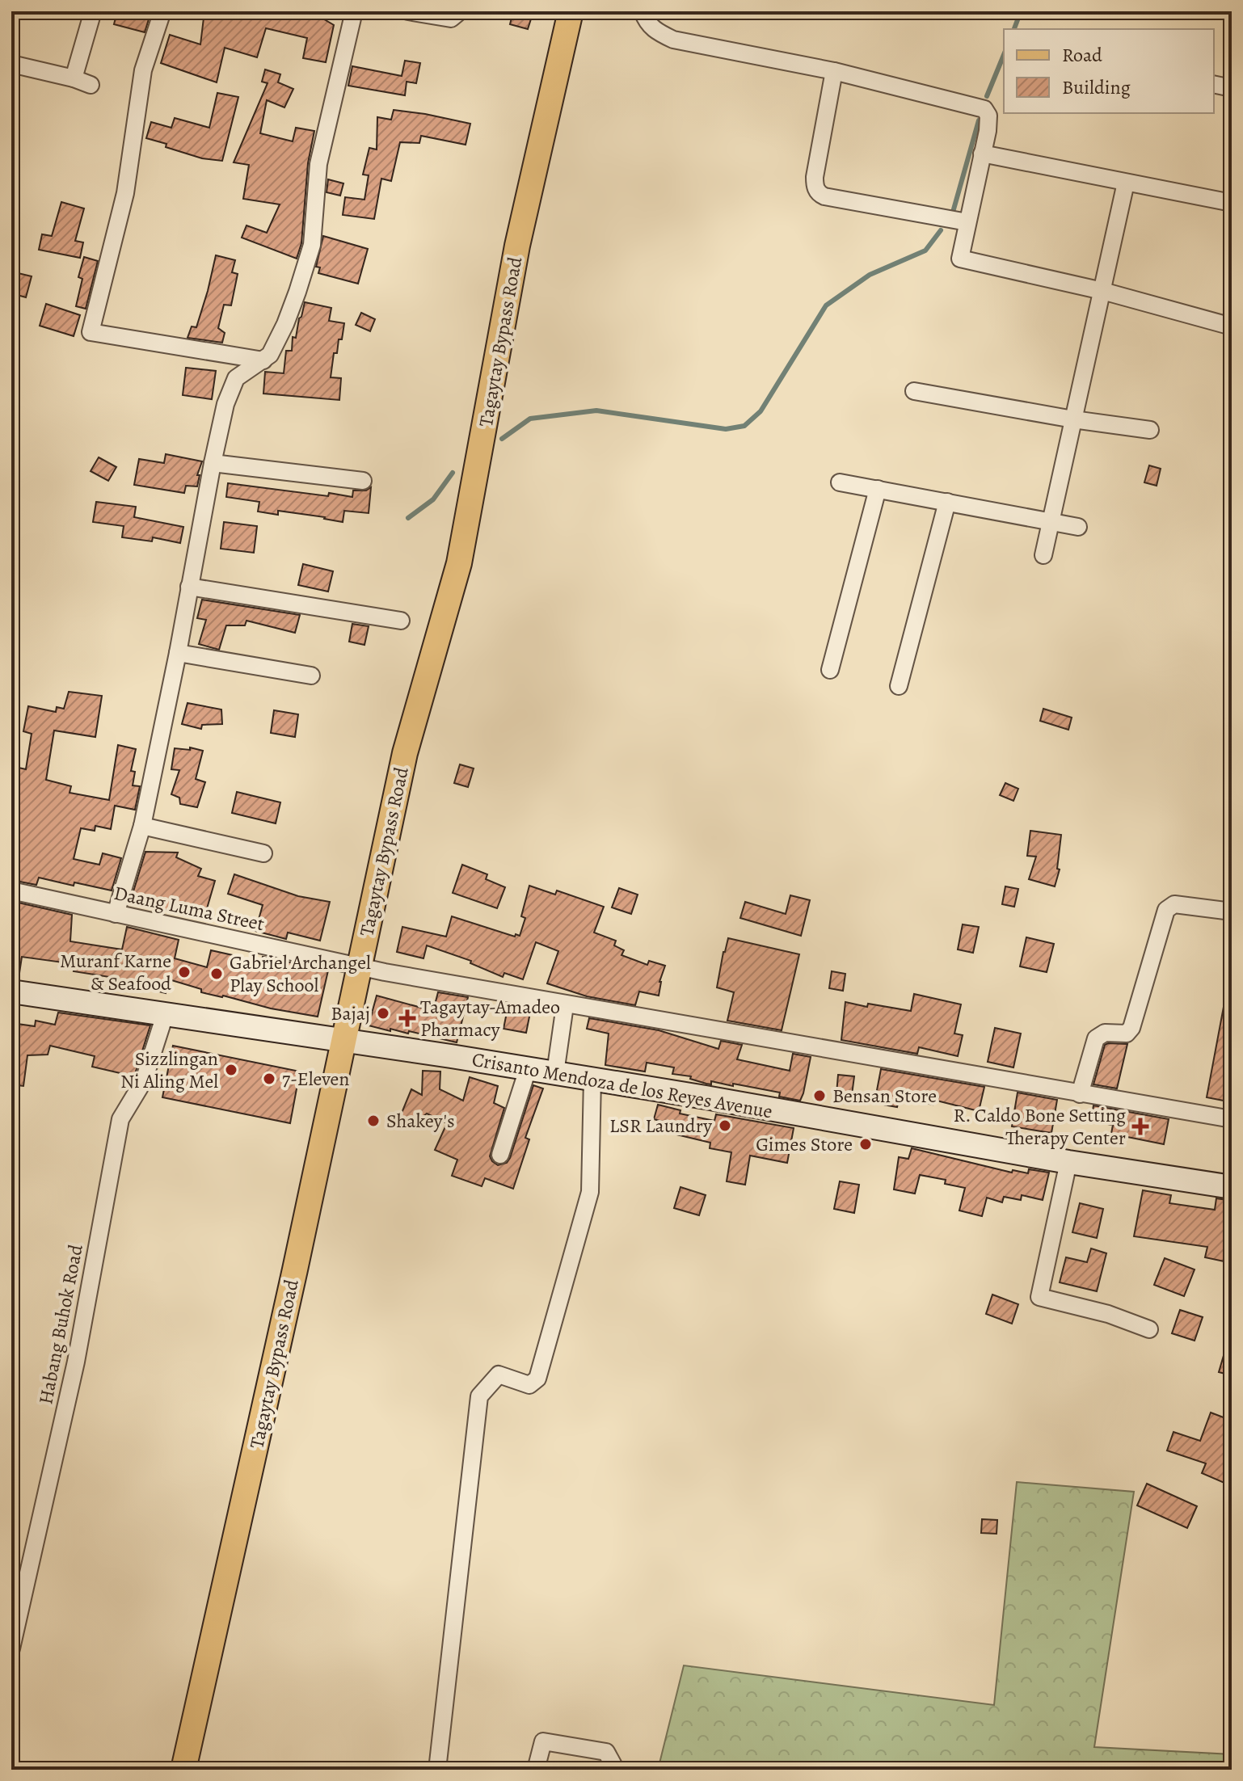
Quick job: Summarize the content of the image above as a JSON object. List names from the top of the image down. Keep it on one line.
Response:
{"streets":{"main road":["Tagaytay Bypass Road","Crisanto Mendoza de los Reyes Avenue"],"street":["Daang Luma Street","Habang Buhok Road"]},"crossings":[["Tagaytay Bypass Road","Daang Luma Street"],["Tagaytay Bypass Road","Crisanto Mendoza de los Reyes Avenue"],["Crisanto Mendoza de los Reyes Avenue","Habang Buhok Road"]],"places":{"other":["Muranf Karne & Seafood","Gabriel Archangel Play School","Bajaj","Sizzlingan Ni Aling Mel","7-Eleven","Bensan Store","Shakey's","LSR Laundry","Gimes Store"],"health":["Tagaytay-Amadeo Pharmacy","R. Caldo Bone Setting Therapy Center"]},"legend":["Road","Building"]}
